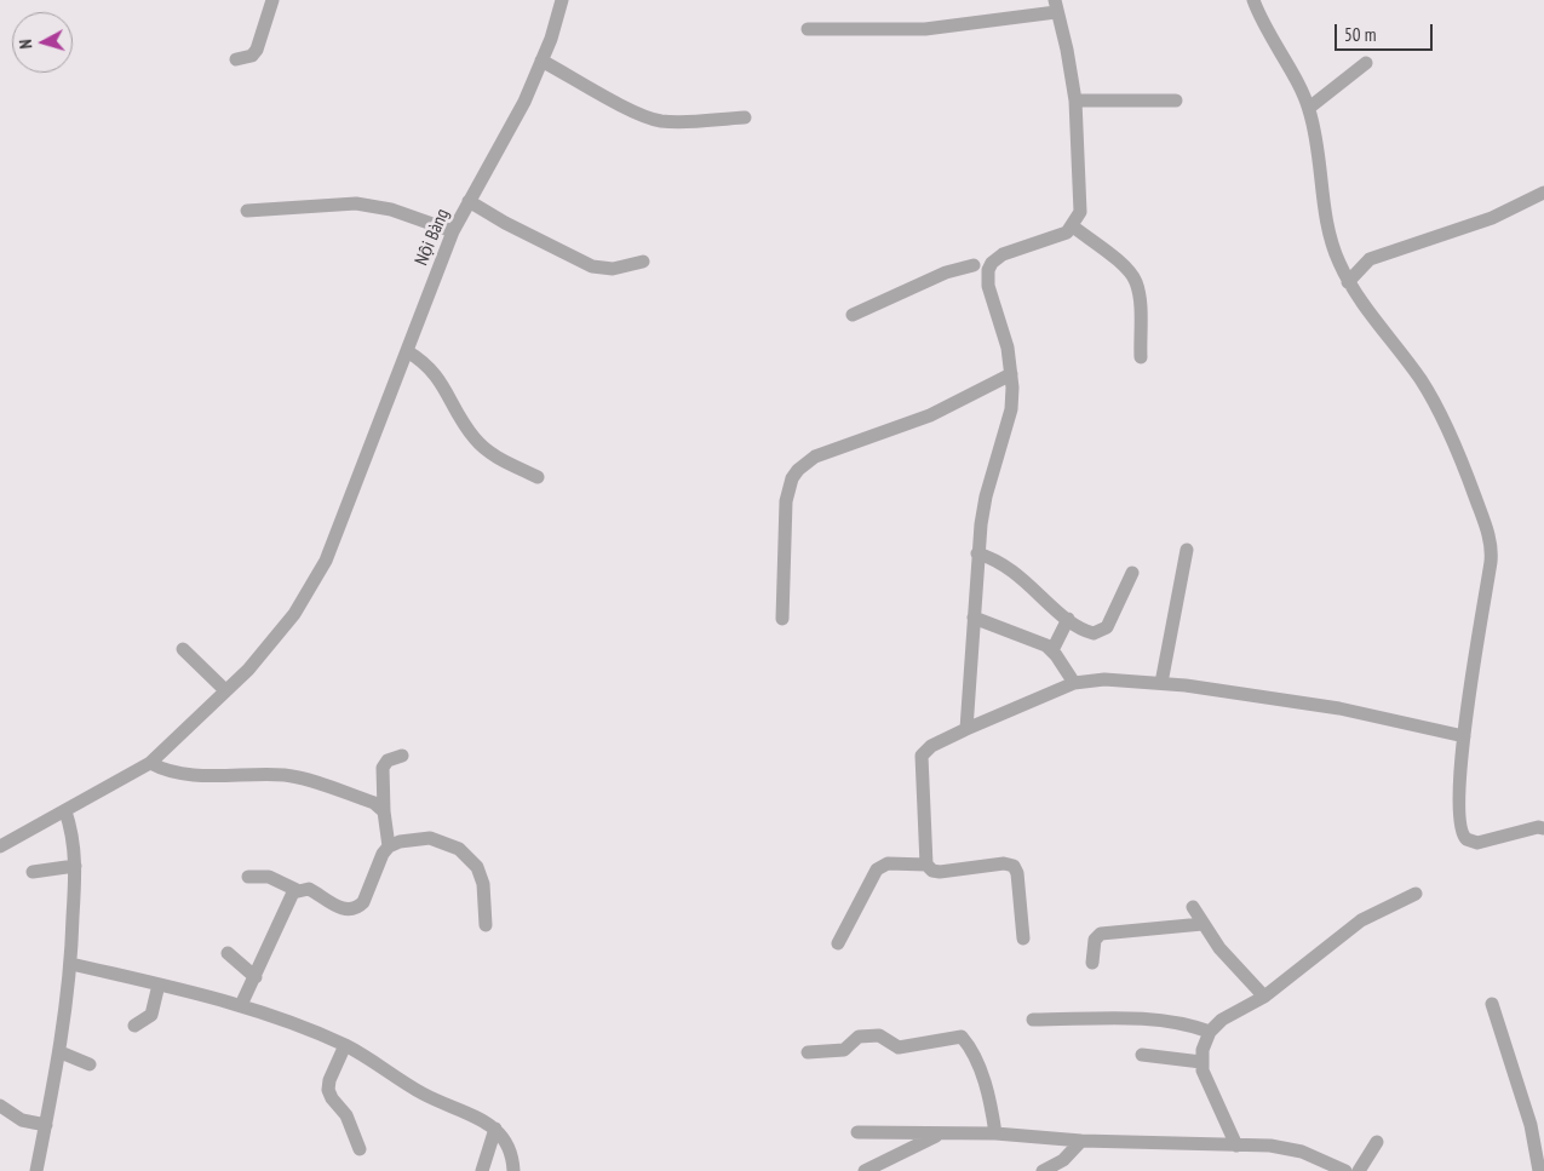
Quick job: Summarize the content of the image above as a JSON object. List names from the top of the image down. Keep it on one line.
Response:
{"streets":{"street":["Nội Bàng"]},"scale_bar":"50 m","north":"left"}
